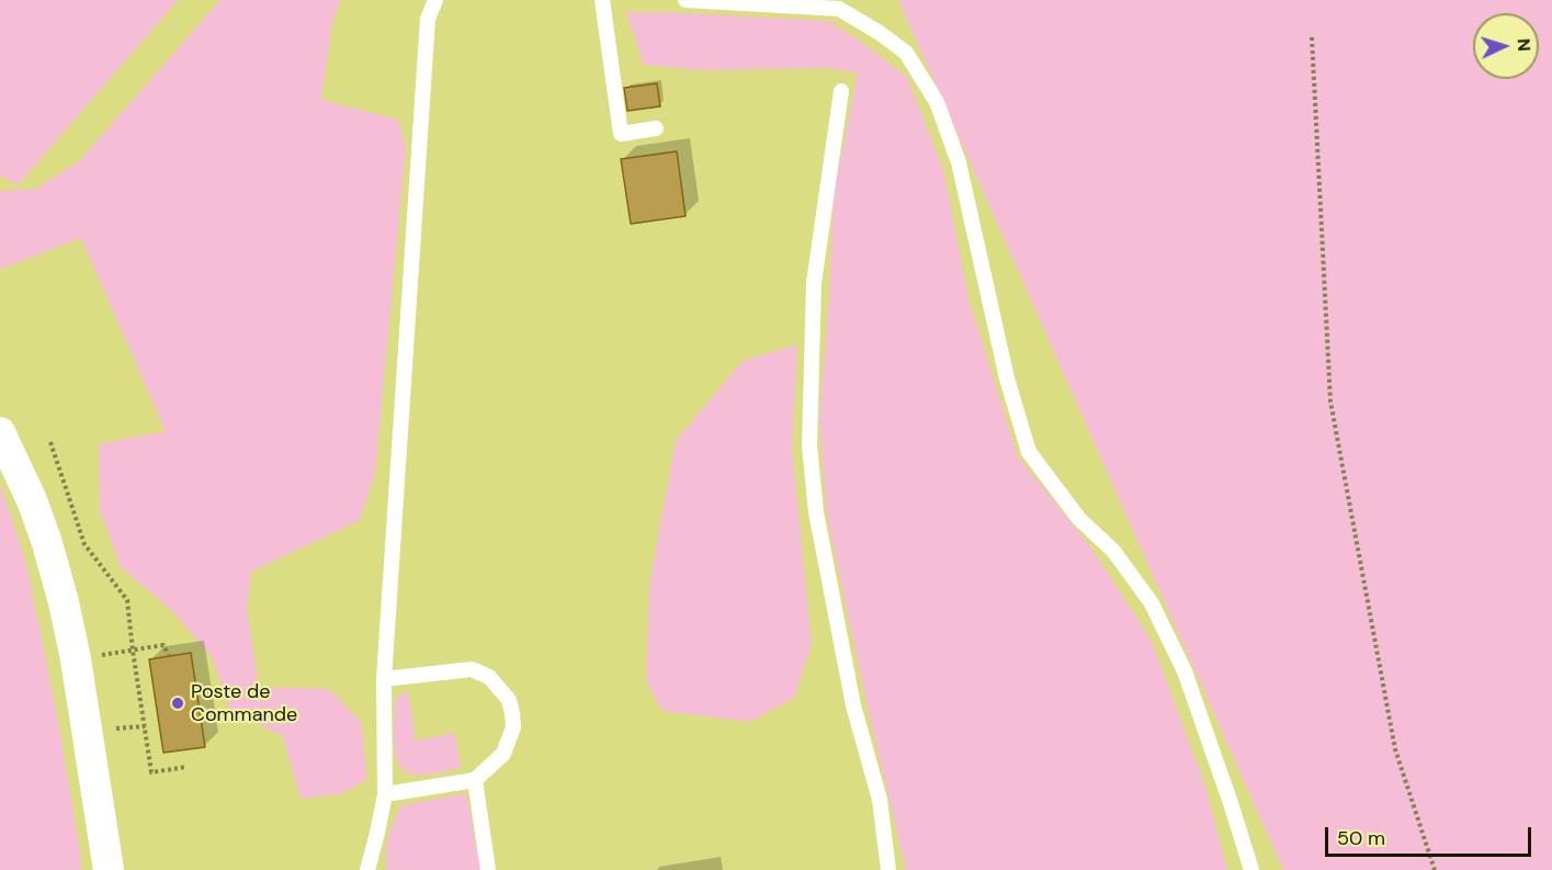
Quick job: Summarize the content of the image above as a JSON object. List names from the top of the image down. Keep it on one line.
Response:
{"places":["Poste de Commande"],"scale_bar":"50 m","north":"right"}
